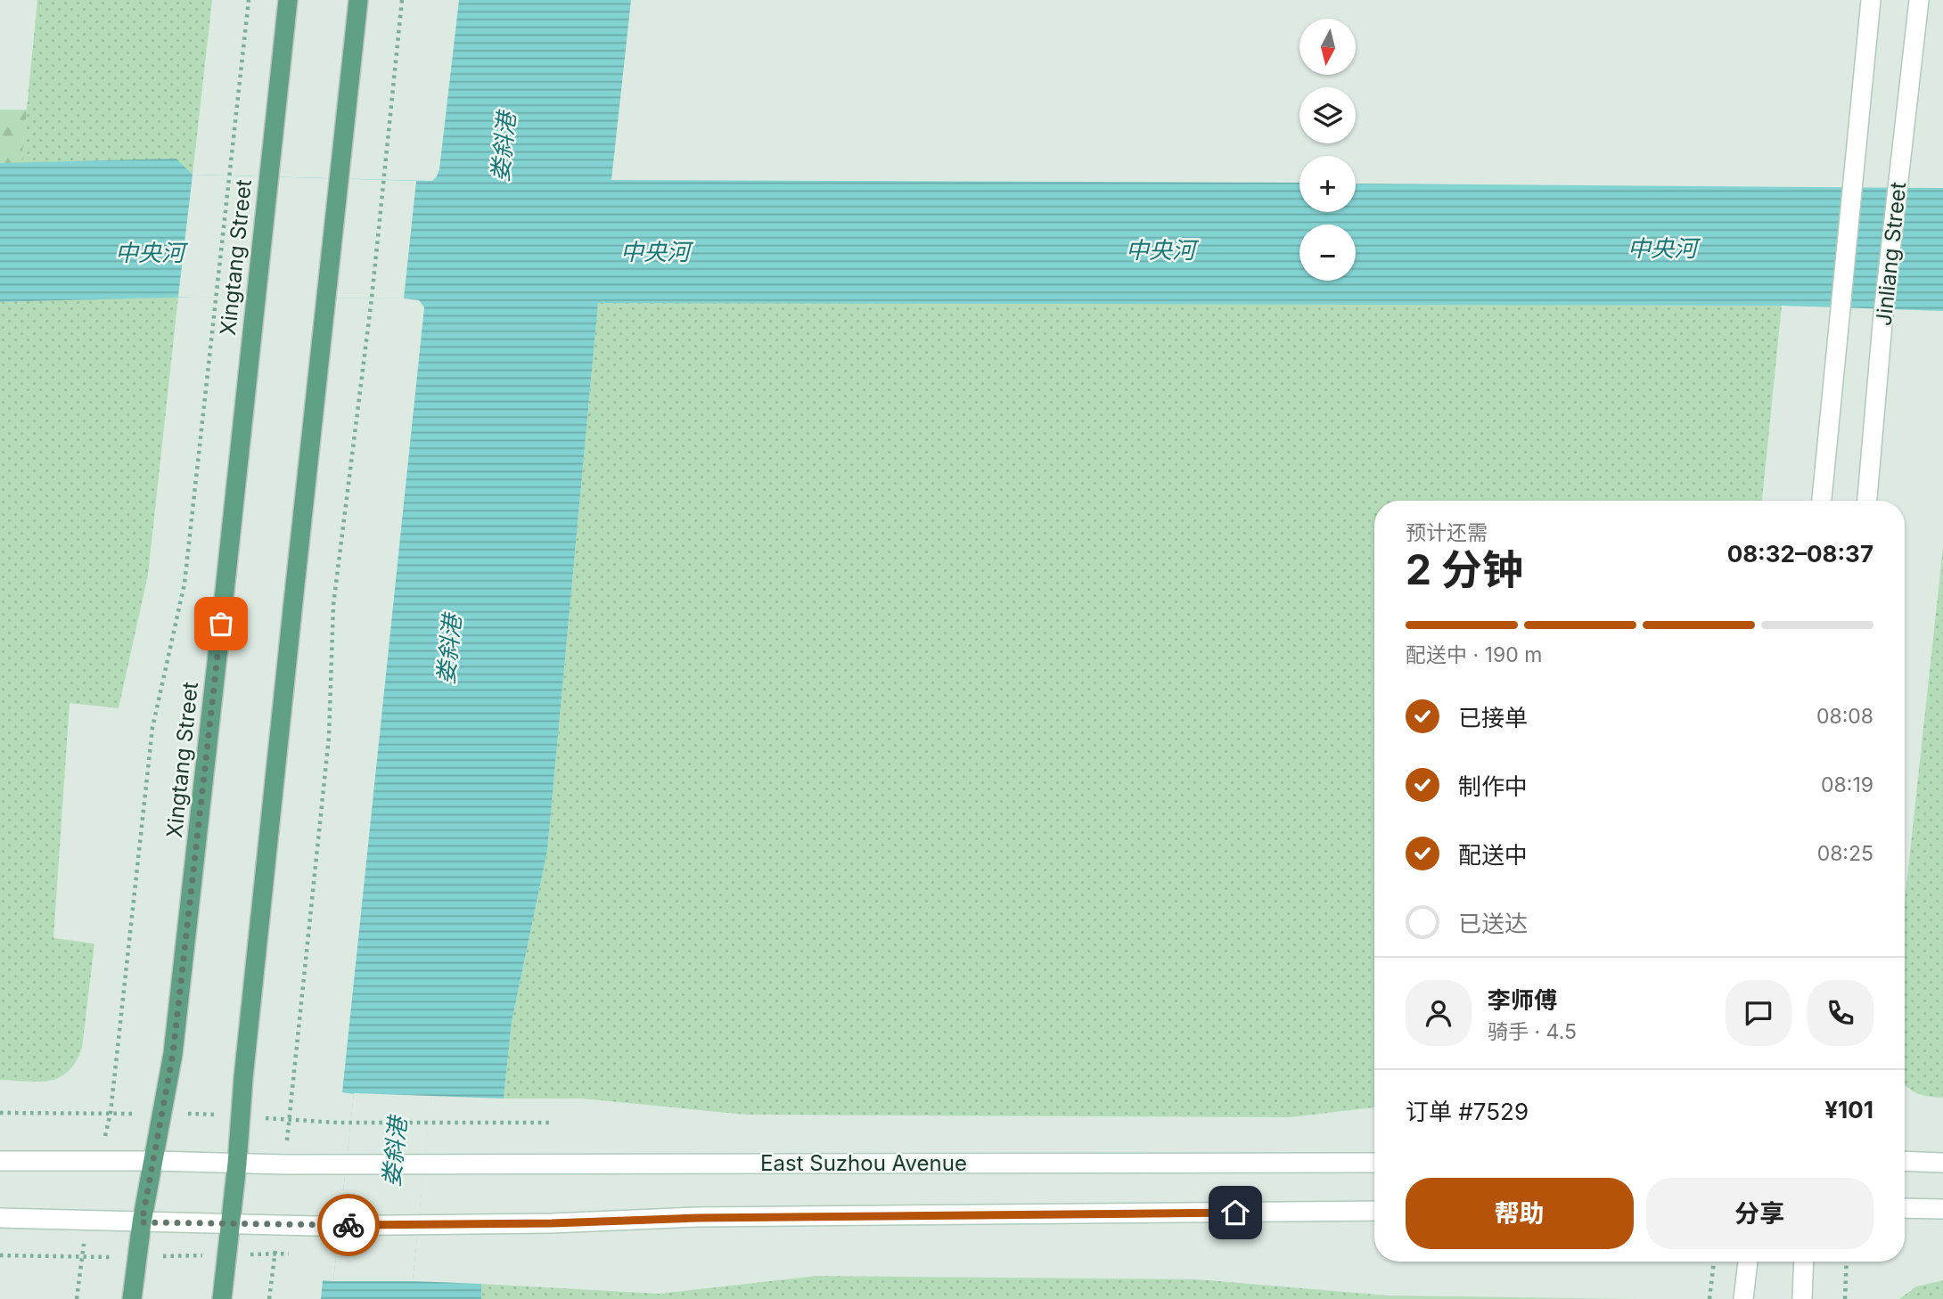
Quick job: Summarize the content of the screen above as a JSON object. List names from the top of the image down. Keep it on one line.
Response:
{"streets":{"main road":["Jinliang Street","Xingtang Street","East Suzhou Avenue"]},"crossings":[["Xingtang Street","East Suzhou Avenue"]],"water":["娄斜港","中央河"],"north":"bottom","page":{"map_buttons":["+","−"],"heading":["2 分钟","预计还需","08:32–08:37"],"panel":["李师傅","骑手 · 4.5","订单 #7529","¥101"],"bar":"配送中 · 190 m","list":[["已接单","08:08"],["制作中","08:19"],["配送中","08:25"],"已送达"],"buttons":["帮助","分享"]}}
